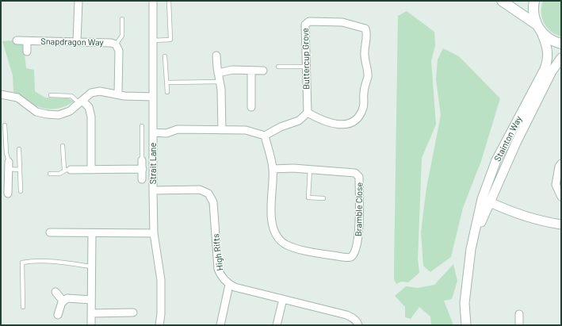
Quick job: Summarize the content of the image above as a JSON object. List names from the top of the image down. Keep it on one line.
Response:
{"streets":{"street":["Snapdragon Way","Buttercup Grove","Stainton Way","Strait Lane","Bramble Close","High Rifts"]},"crossings":[["Strait Lane","High Rifts"]]}
